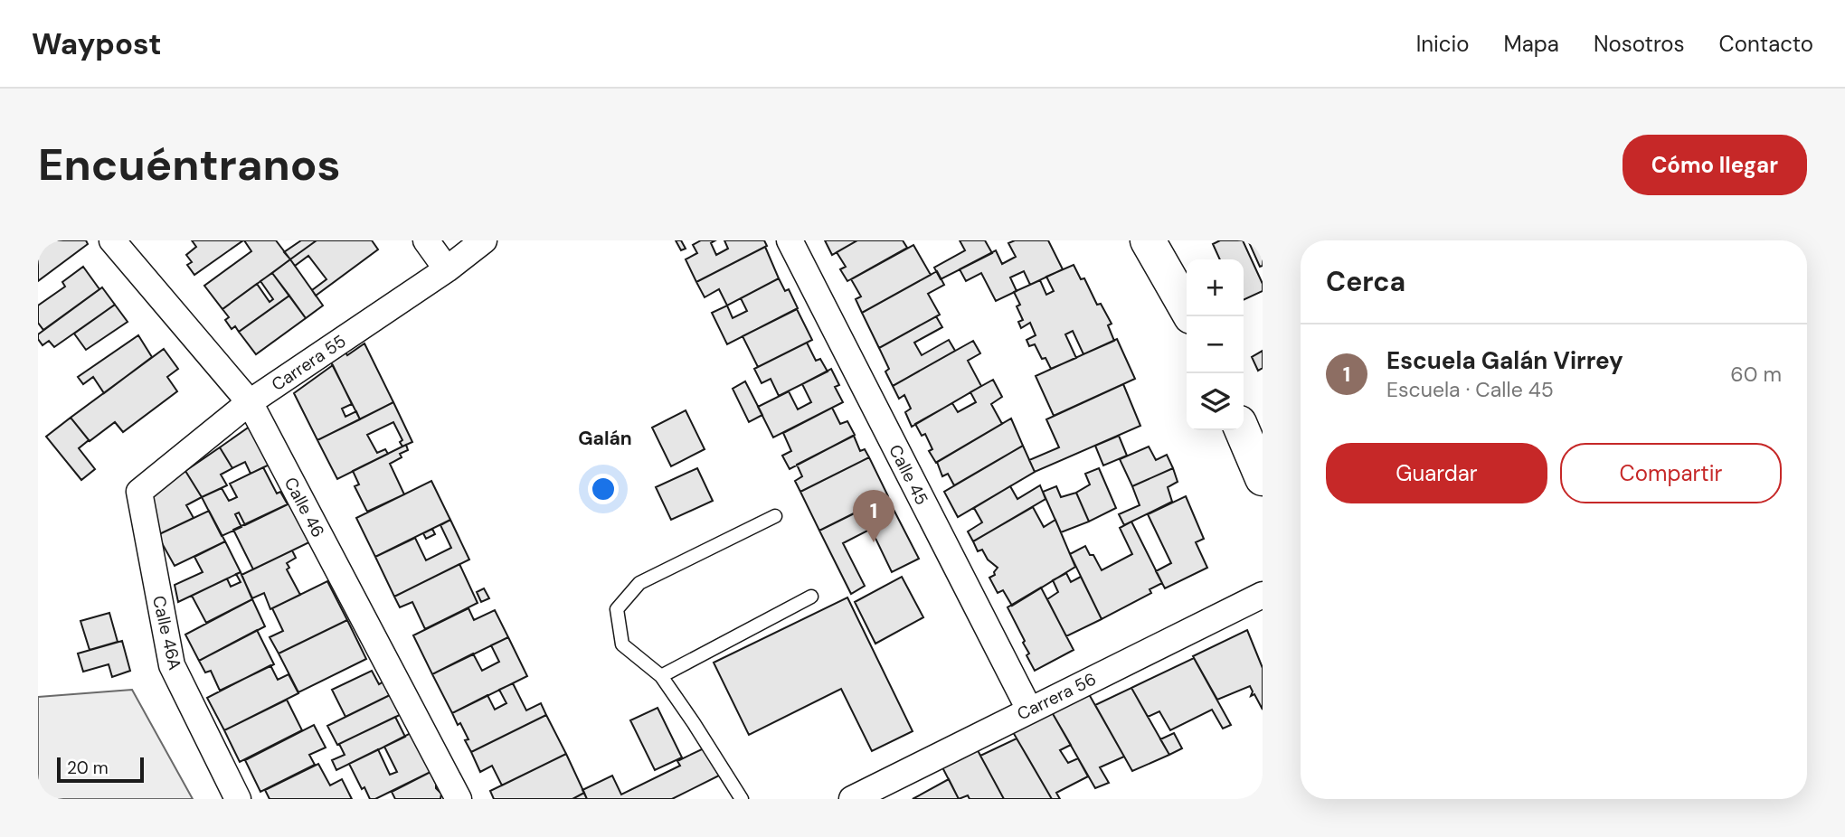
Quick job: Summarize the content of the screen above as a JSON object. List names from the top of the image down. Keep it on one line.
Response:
{"streets":{"street":["Carrera 55","Calle 45","Calle 46","Calle 46A","Carrera 56"]},"crossings":[["Carrera 55","Calle 46"],["Carrera 55","Calle 46A"],["Calle 45","Carrera 56"]],"districts":["Galán"],"scale_bar":"20 m","page":{"header":"Waypost","nav":["Inicio","Mapa","Nosotros","Contacto"],"buttons":["Cómo llegar",["Guardar","Compartir"]],"title":"Encuéntranos","heading":"Cerca","map_buttons":["+","−"],"list":[{"mark":"1","name":"Escuela Galán Virrey","note":"Escuela · Calle 45","value":"60 m"}],"pins":"1","scale":"20 m"}}
